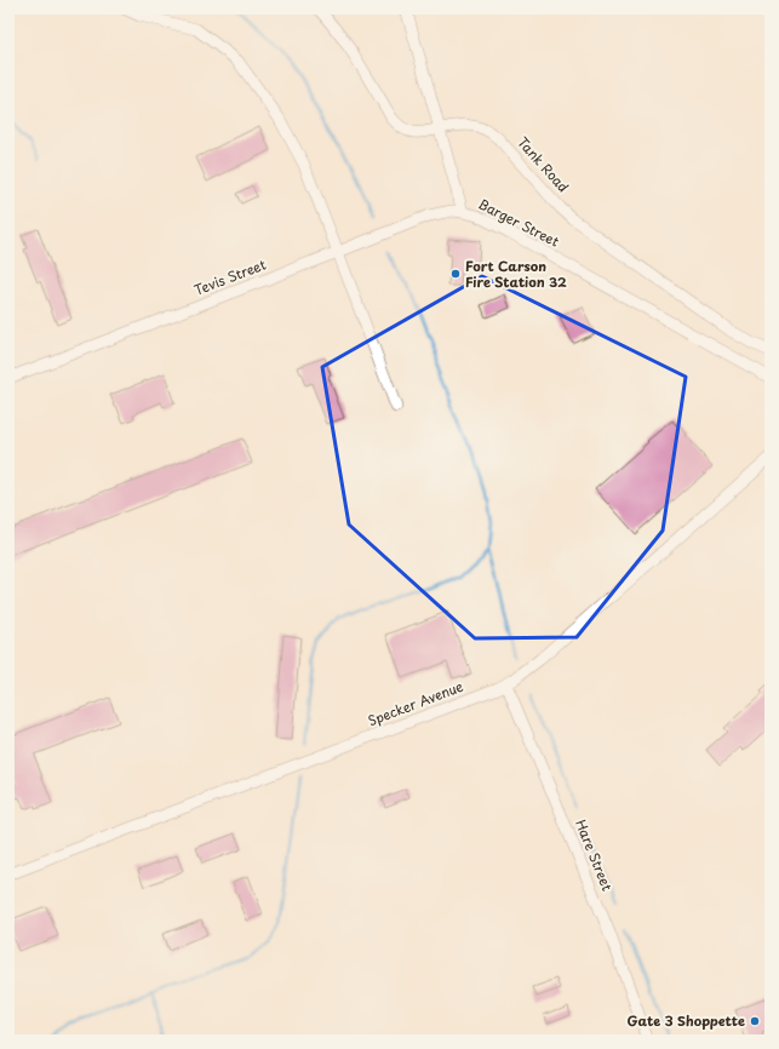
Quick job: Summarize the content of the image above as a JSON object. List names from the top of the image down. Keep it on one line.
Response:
{"streets":{"street":["Tank Road","Barger Street","Tevis Street","Specker Avenue","Hare Street"]},"crossings":[["Tank Road","Barger Street"],["Barger Street","Tevis Street"],["Specker Avenue","Hare Street"]],"places":["Fort Carson Fire Station 32","Gate 3 Shoppette"]}
